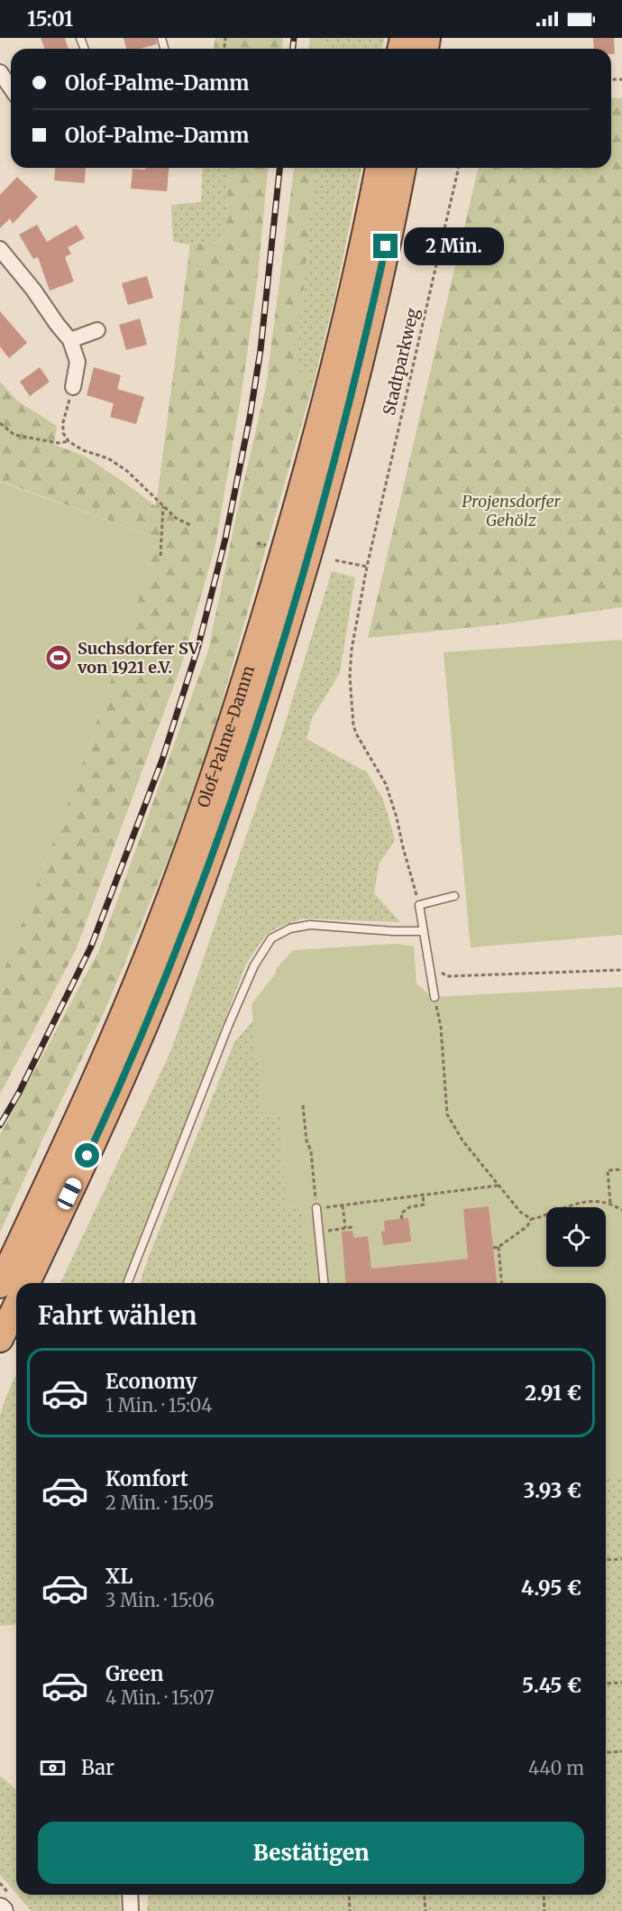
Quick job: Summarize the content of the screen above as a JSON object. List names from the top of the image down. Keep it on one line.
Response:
{"streets":{"highway":["Olof-Palme-Damm"],"path":["Stadtparkweg"]},"parks":["Projensdorfer Gehölz"],"places":{"sports":["Suchsdorfer SV von 1921 e.V."]},"page":{"status":"15:01","banner":["Olof-Palme-Damm","Olof-Palme-Damm"],"bubble":"2 Min.","heading":"Fahrt wählen","list":[{"name":"Economy","note":"1 Min. · 15:04","value":"2.91 €"},{"name":"Komfort","note":"2 Min. · 15:05","value":"3.93 €"},{"name":"XL","note":"3 Min. · 15:06","value":"4.95 €"},{"name":"Green","note":"4 Min. · 15:07","value":"5.45 €"}],"pay":["Bar","440 m"],"buttons":"Bestätigen"}}
